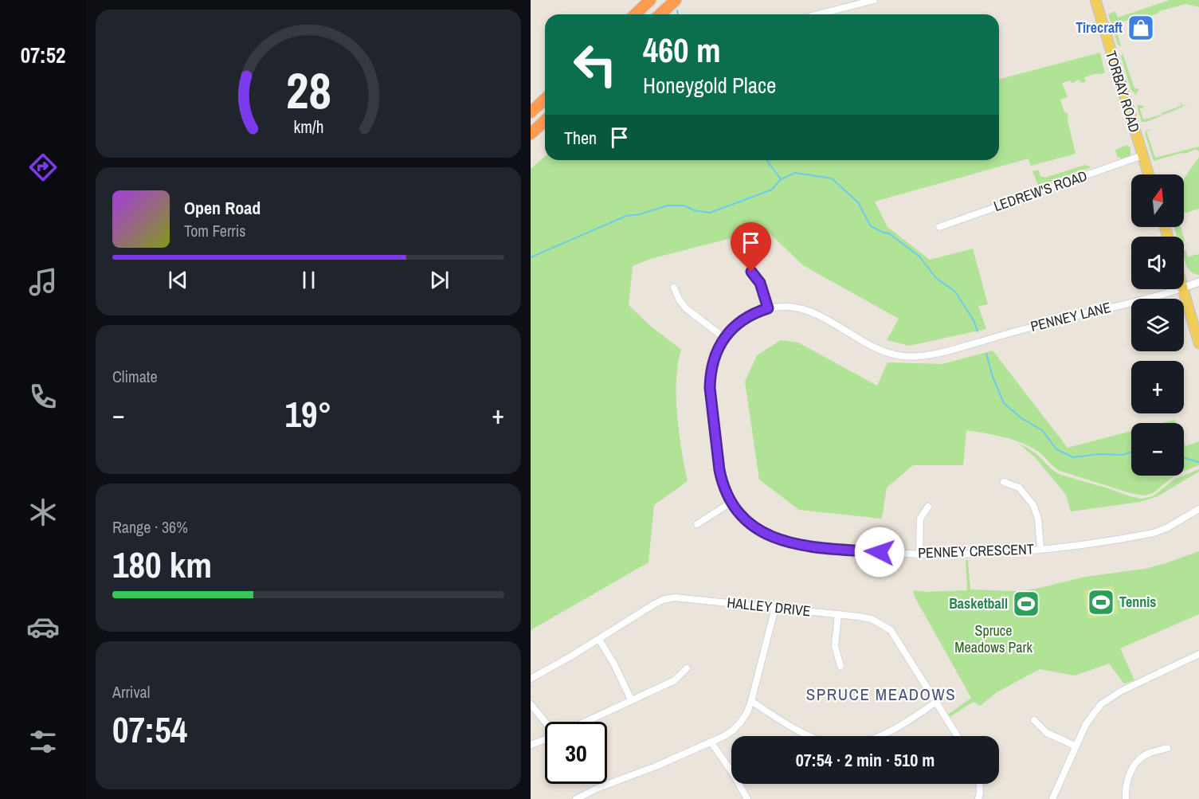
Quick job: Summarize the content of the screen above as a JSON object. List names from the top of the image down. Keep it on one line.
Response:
{"streets":{"main road":["TORBAY ROAD"],"street":["LEDREW'S ROAD","PENNEY LANE","PENNEY CRESCENT","HALLEY DRIVE"]},"crossings":[["TORBAY ROAD","LEDREW'S ROAD"],["PENNEY LANE","PENNEY CRESCENT"]],"districts":["SPRUCE MEADOWS"],"parks":["Spruce Meadows Park"],"places":{"shop":["Tirecraft"],"sports":["Tennis","Basketball"]},"north":"top","page":{"tabs":"07:52","turn":["460 m","Honeygold Place"],"then":"Then","map_buttons":["+","−"],"song":["Open Road","Tom Ferris"],"tile":["Climate",["Range · 36%","180 km"],["Arrival","07:54"]],"heat":["−","19°","+"],"limit":"30","trip":"07:54 · 2 min · 510 m","gauge":["28","km/h"]}}
